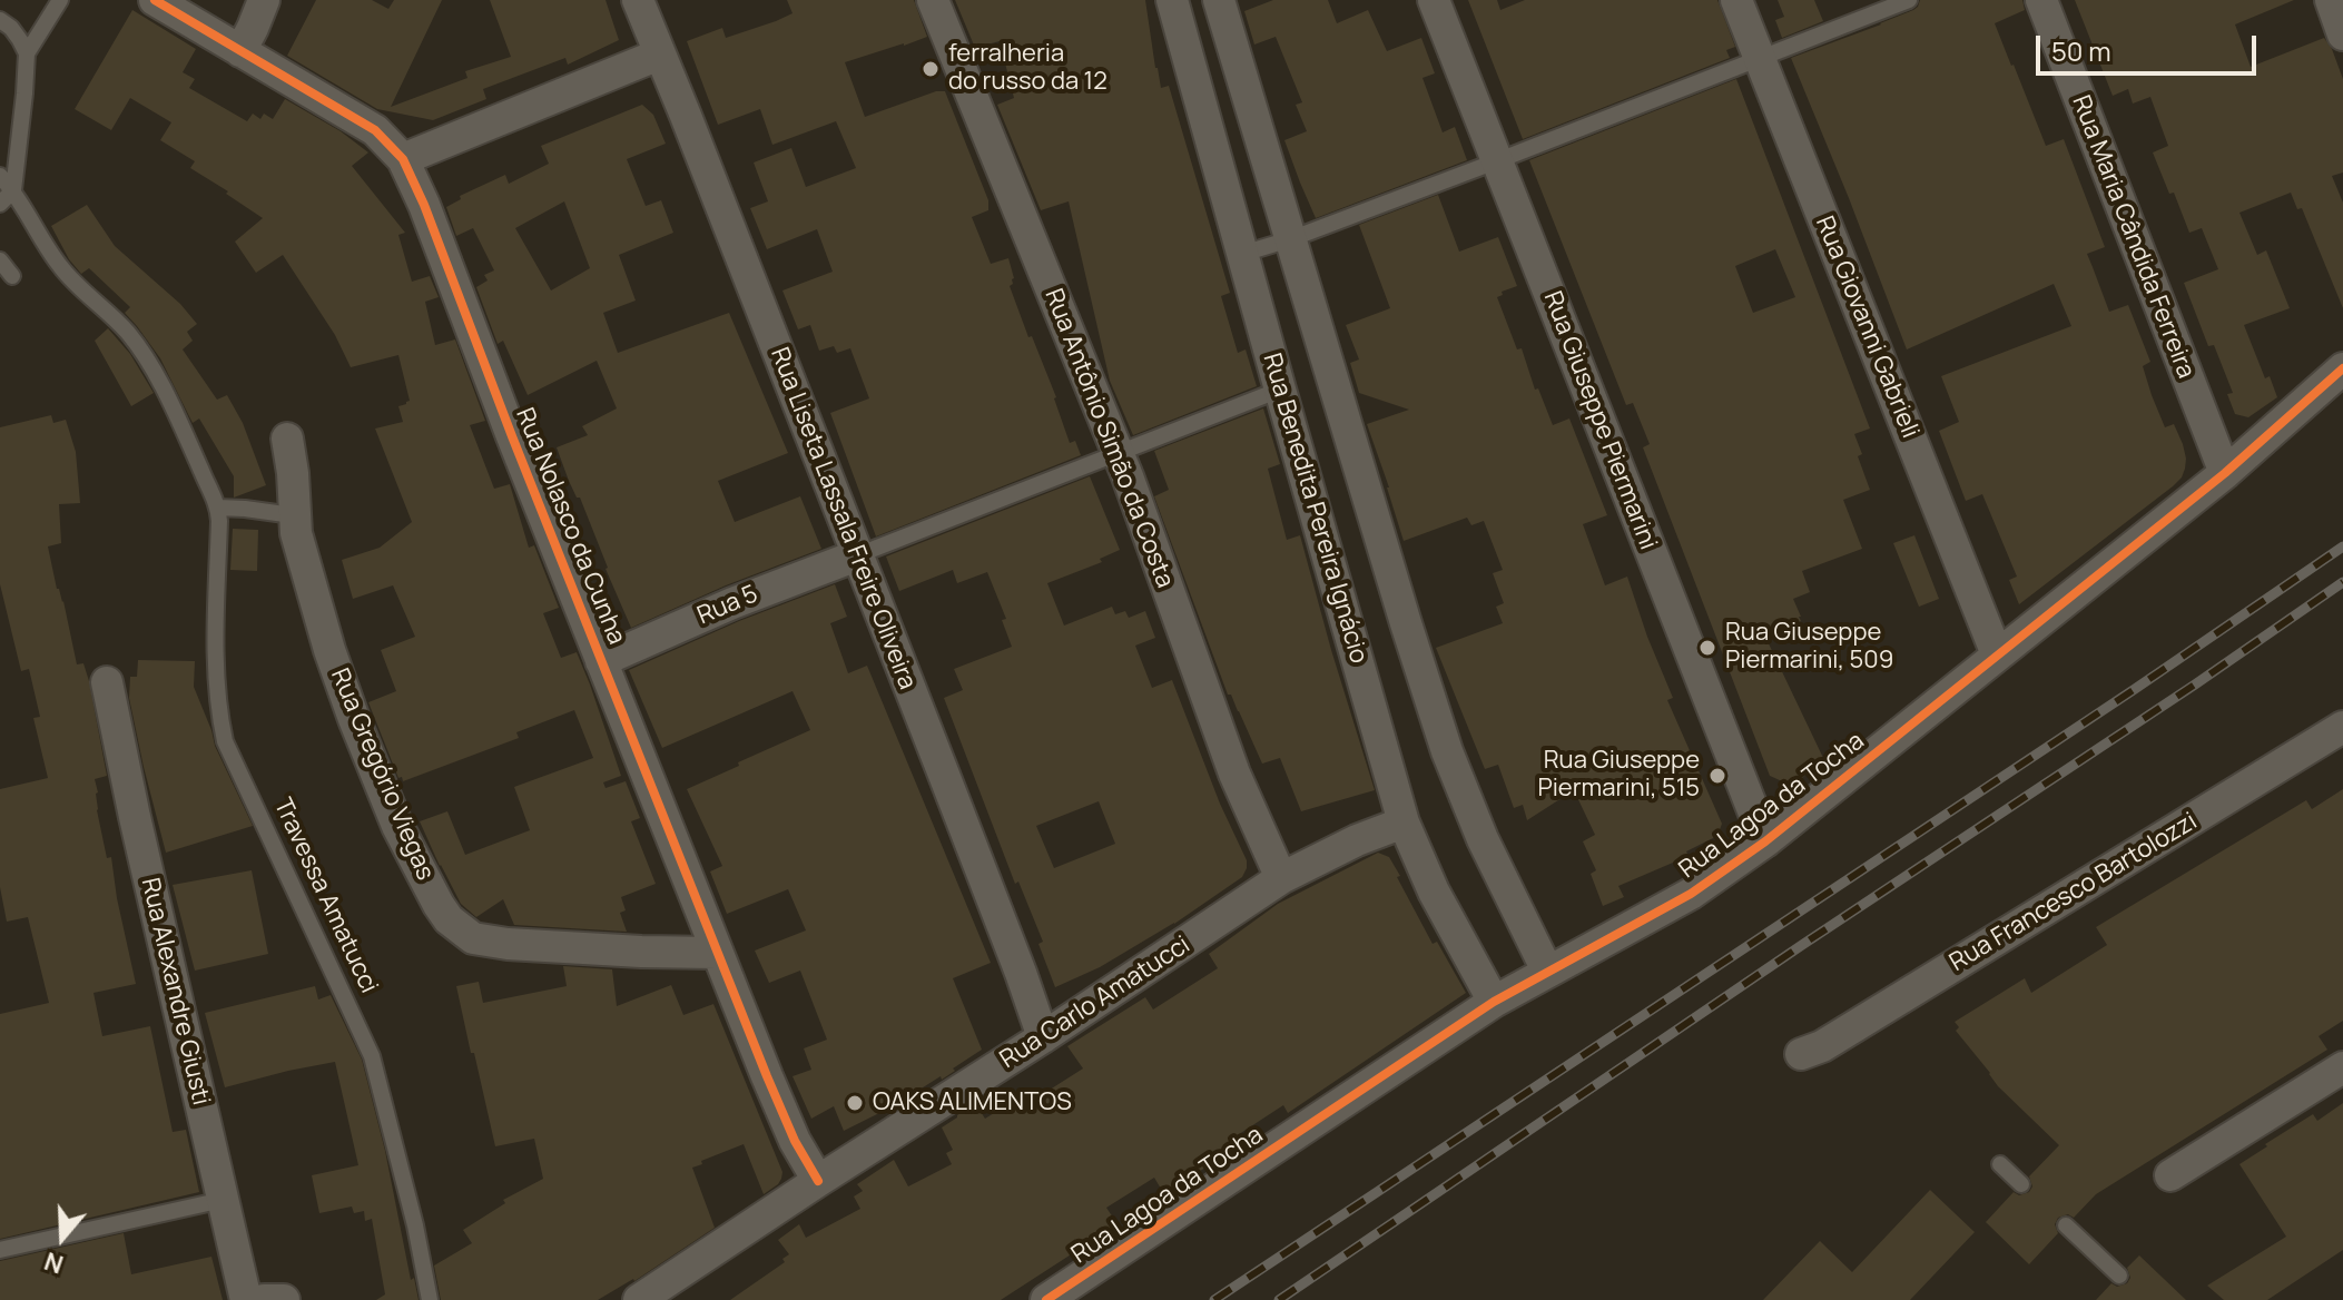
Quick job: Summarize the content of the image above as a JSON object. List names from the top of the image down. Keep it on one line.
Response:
{"streets":{"street":["Rua Maria Cândida Ferreira","Rua Giovanni Gabrieli","Rua Giuseppe Piermarini","Rua Antônio Simão da Costa","Rua Benedita Pereira Ignácio","Rua Liseta Lassala Freire Oliveira","Rua Nolasco da Cunha","Rua 5","Rua Gregório Viegas","Rua Lagoa da Tocha","Rua Francesco Bartolozzi","Rua Alexandre Giusti","Rua Carlo Amatucci"],"lane":["Travessa Amatucci"]},"crossings":[["Rua Maria Cândida Ferreira","Rua Lagoa da Tocha"],["Rua Giovanni Gabrieli","Rua Lagoa da Tocha"],["Rua Giuseppe Piermarini","Rua Lagoa da Tocha"],["Rua Antônio Simão da Costa","Rua Carlo Amatucci"],["Rua Benedita Pereira Ignácio","Rua Lagoa da Tocha"],["Rua Benedita Pereira Ignácio","Rua Carlo Amatucci"],["Rua Liseta Lassala Freire Oliveira","Rua 5"],["Rua Liseta Lassala Freire Oliveira","Rua Carlo Amatucci"],["Rua Nolasco da Cunha","Rua 5"],["Rua Nolasco da Cunha","Rua Gregório Viegas"],["Rua Nolasco da Cunha","Rua Carlo Amatucci"]],"places":["ferralheria do russo da 12","Rua Giuseppe Piermarini, 509","Rua Giuseppe Piermarini, 515","OAKS ALIMENTOS"],"scale_bar":"50 m","north":"bottom"}
